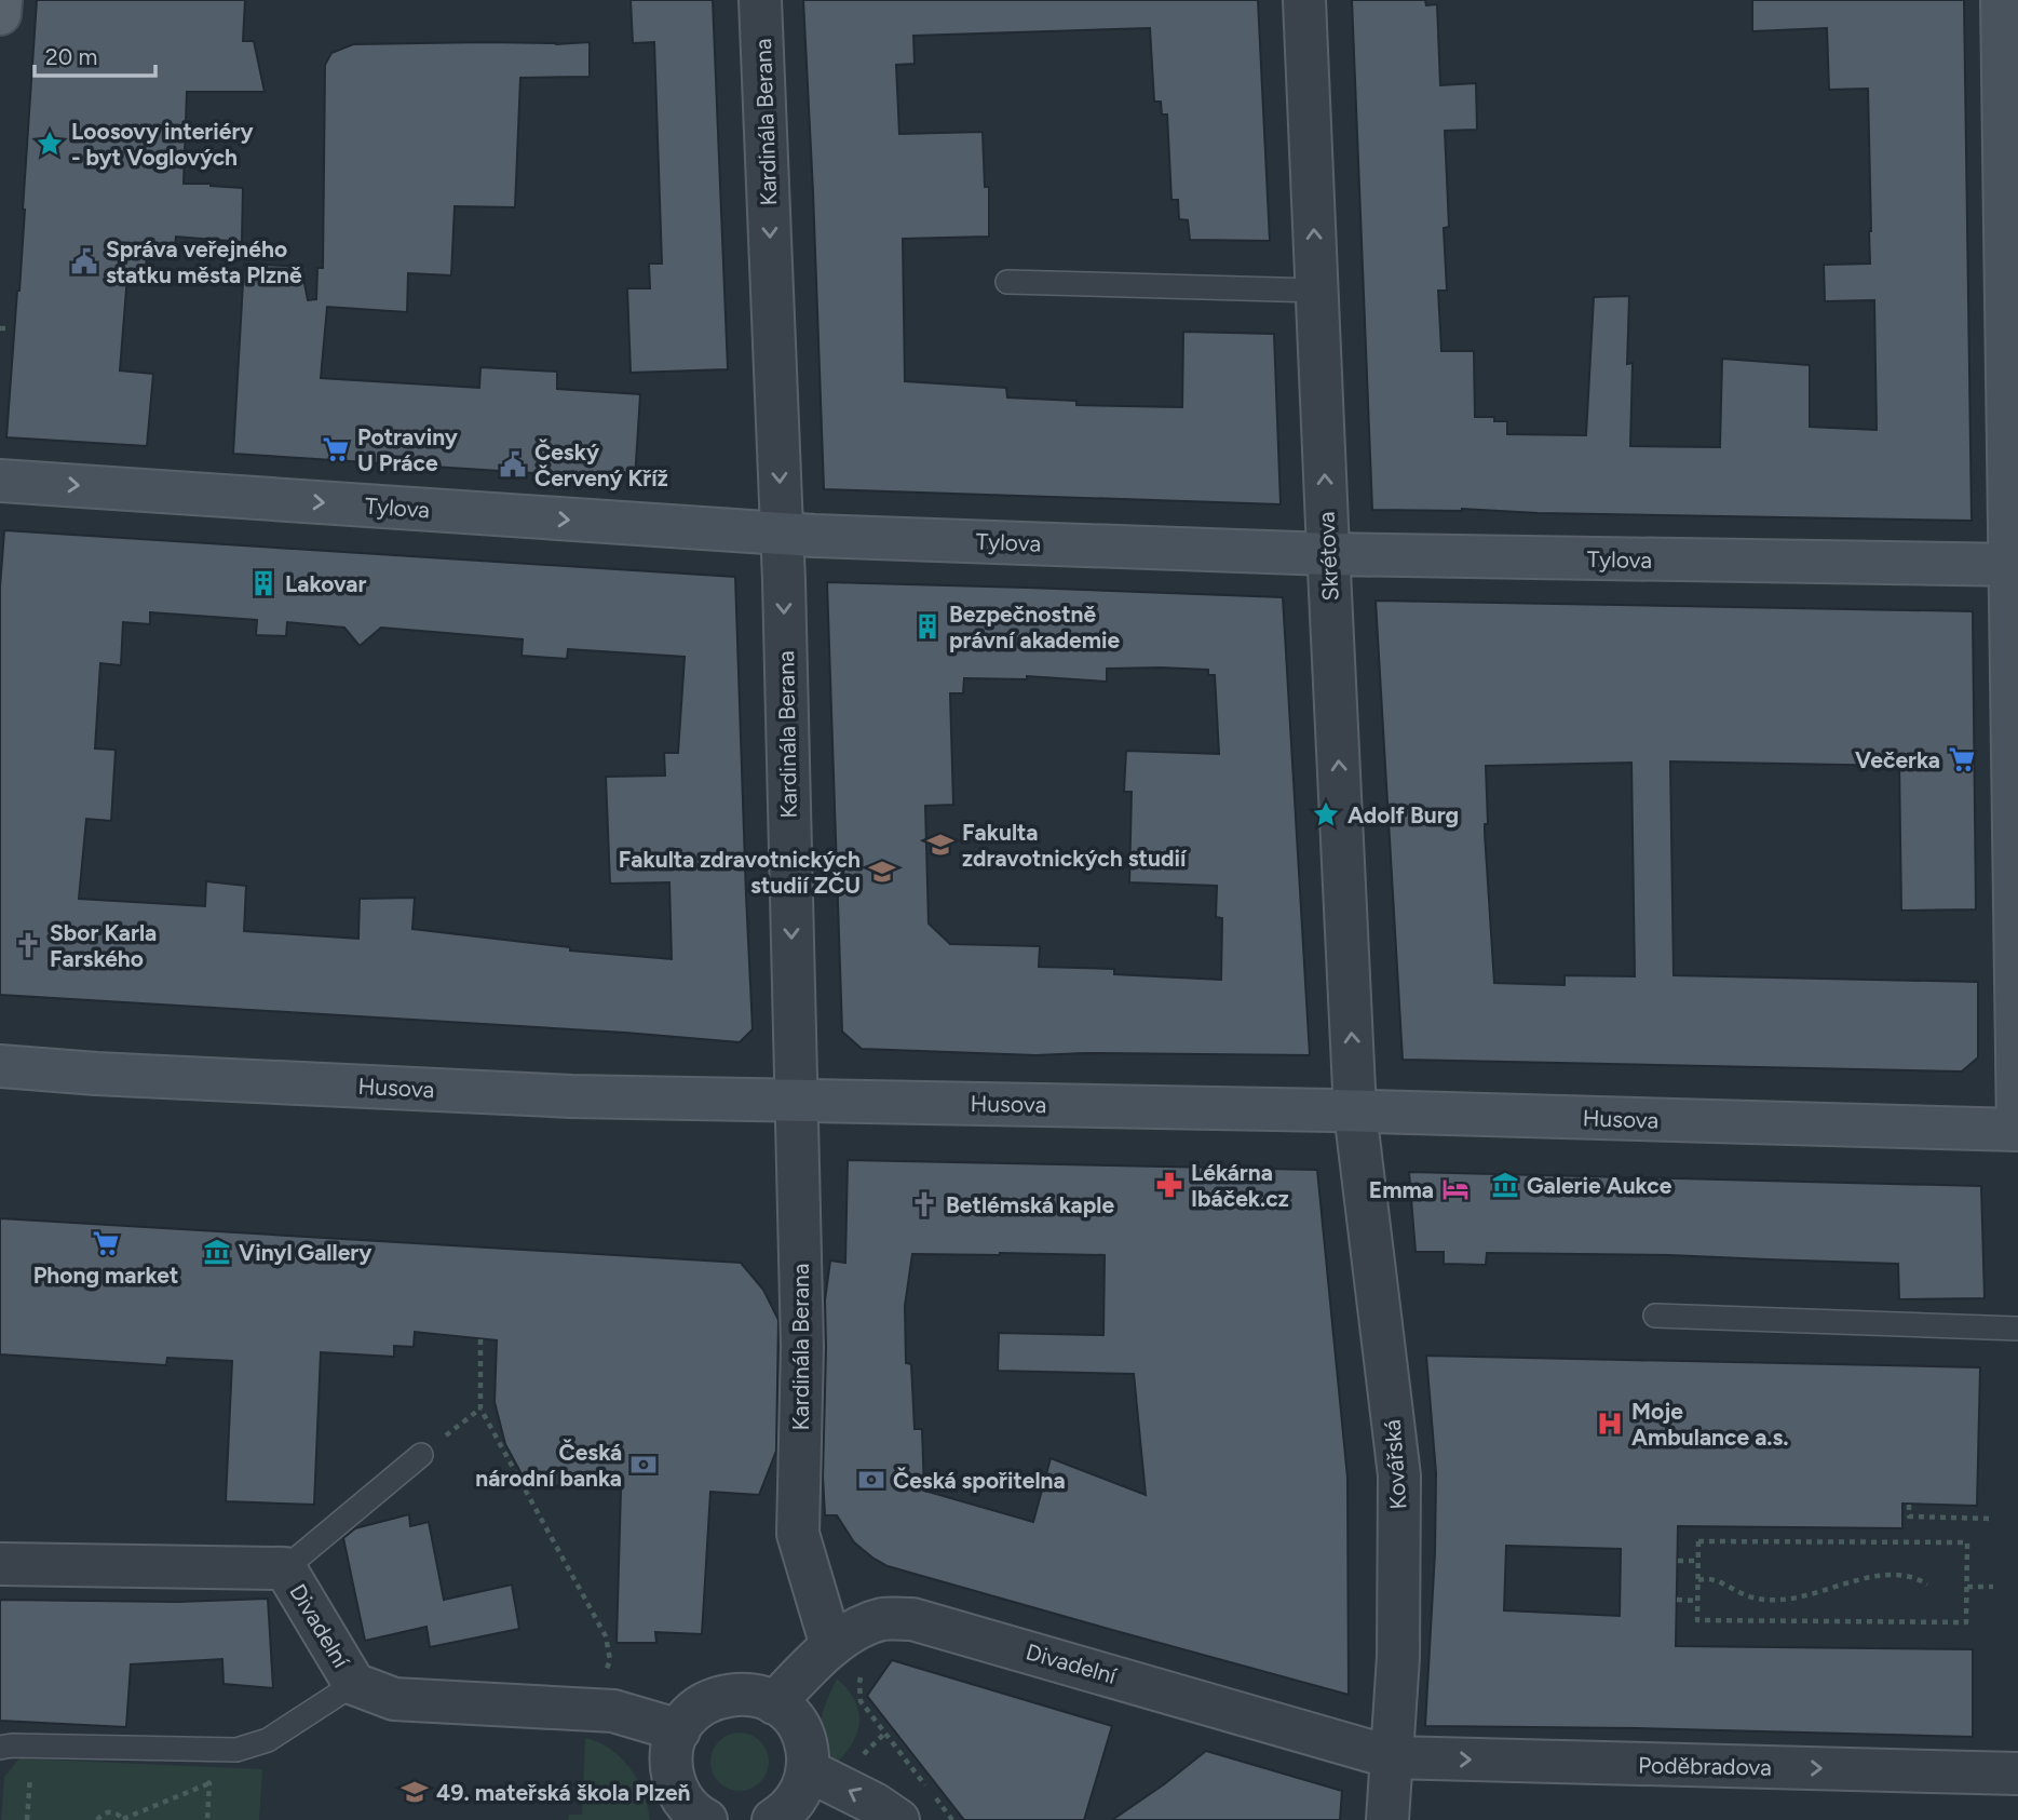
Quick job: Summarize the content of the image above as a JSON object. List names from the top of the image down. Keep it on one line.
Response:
{"streets":{"street":["Kardinála Berana","Tylova","Skrétova","Husova","Kovářská","Divadelní","Poděbradova"]},"crossings":[["Kardinála Berana","Tylova"],["Kardinála Berana","Husova"],["Kardinála Berana","Divadelní"],["Tylova","Skrétova"],["Skrétova","Husova"],["Skrétova","Kovářská"],["Husova","Kovářská"],["Kovářská","Divadelní"],["Kovářská","Poděbradova"],["Divadelní","Poděbradova"]],"one_way":["Kardinála Berana","Tylova","Skrétova","Poděbradova"],"places":{"place":["Loosovy interiéry - byt Voglových","Adolf Burg"],"public building":["Správa veřejného statku města Plzně","Český Červený Kříž"],"supermarket":["Potraviny U Práce","Večerka","Phong market"],"building":["Lakovar","Bezpečnostně právní akademie"],"school or university":["Fakulta zdravotnických studií","Fakulta zdravotnických studií ZČU","49. mateřská škola Plzeň"],"church":["Sbor Karla Farského","Betlémská kaple"],"pharmacy":["Lékárna Ibáček.cz"],"museum":["Galerie Aukce","Vinyl Gallery"],"hotel":["Emma"],"hospital":["Moje Ambulance a.s."],"bank":["Česká národní banka","Česká spořitelna"]},"scale_bar":"20 m"}
